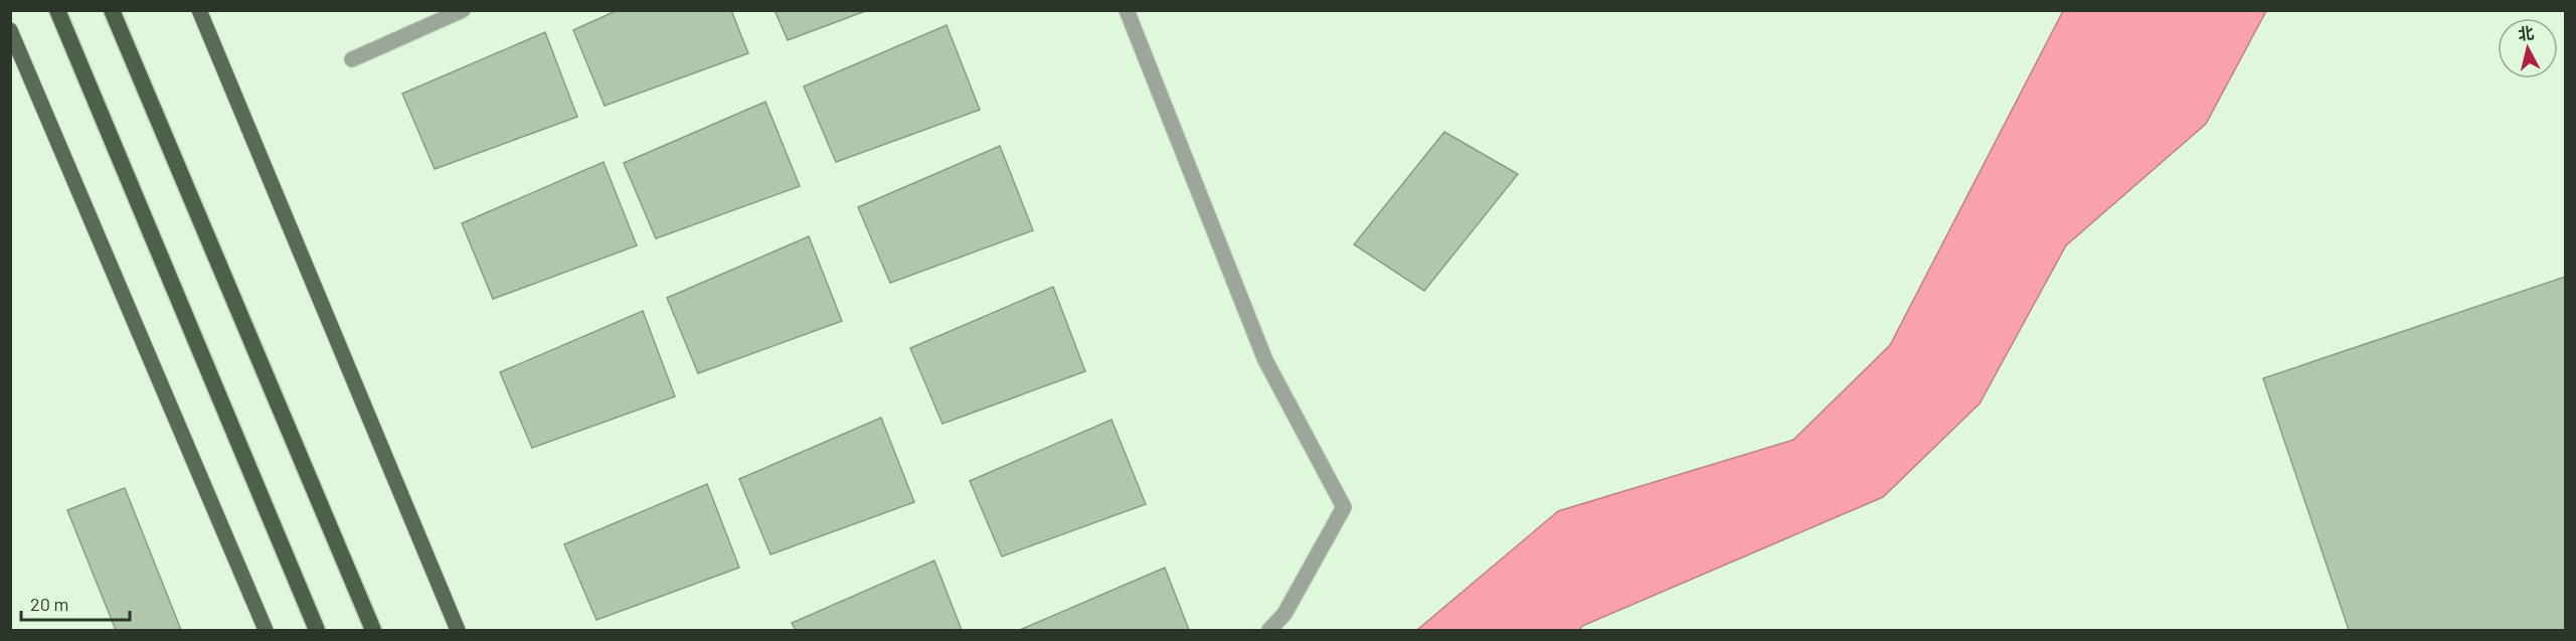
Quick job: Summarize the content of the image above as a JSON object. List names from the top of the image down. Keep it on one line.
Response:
{"scale_bar":"20 m","north":"top"}
